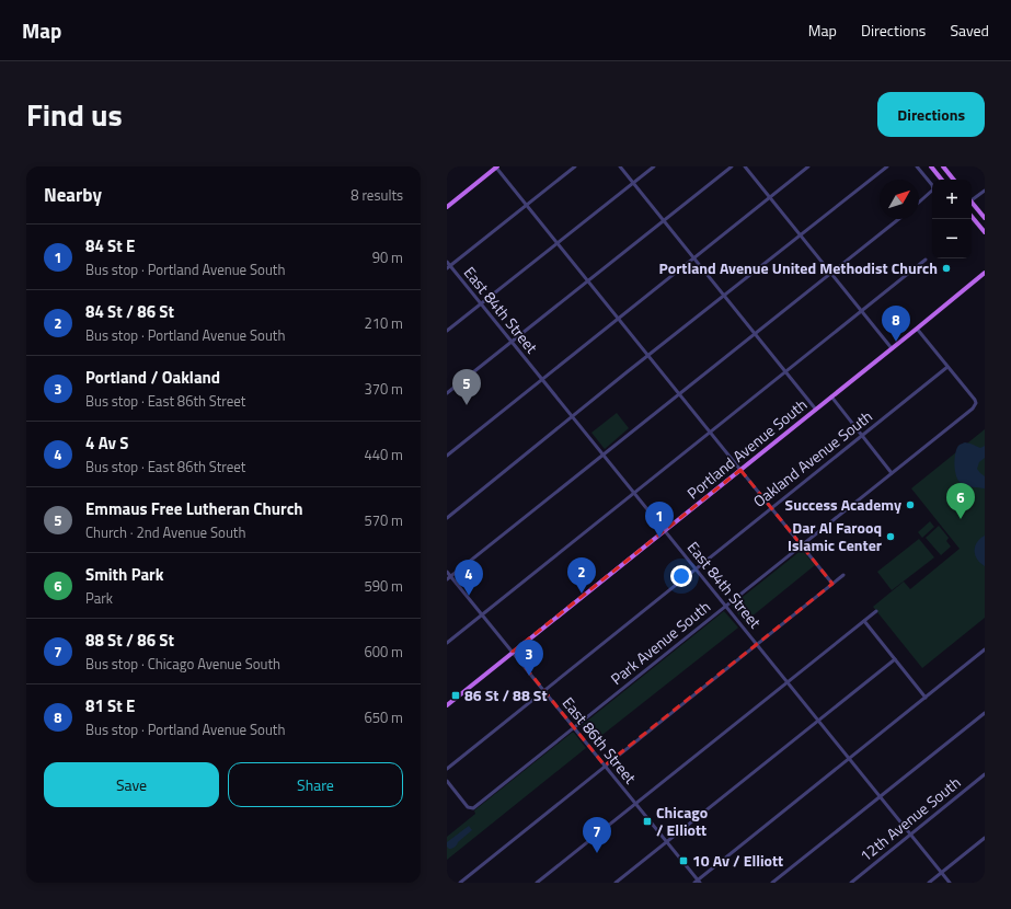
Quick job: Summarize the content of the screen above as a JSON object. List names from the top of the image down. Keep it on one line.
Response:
{"streets":{"main road":["Portland Avenue South"],"street":["East 84th Street","Oakland Avenue South","Park Avenue South","East 86th Street","12th Avenue South"]},"crossings":[["East 84th Street","Portland Avenue South"],["East 84th Street","Oakland Avenue South"],["East 84th Street","Park Avenue South"],["East 84th Street","12th Avenue South"],["Portland Avenue South","East 86th Street"],["Oakland Avenue South","Park Avenue South"],["Oakland Avenue South","East 86th Street"],["Park Avenue South","East 86th Street"]],"places":{"other":["Portland Avenue United Methodist Church","Success Academy","Dar Al Farooq Islamic Center"],"transit":["86 St / 88 St","Chicago / Elliott","10 Av / Elliott"]},"north":"top right","page":{"header":"Map","nav":["Map","Directions","Saved"],"title":"Find us","buttons":["Directions",["Save","Share"]],"heading":["Nearby","8 results"],"map_buttons":["+","−"],"list":[{"mark":"1","name":"84 St E","note":"Bus stop · Portland Avenue South","value":"90 m"},{"mark":"2","name":"84 St / 86 St","note":"Bus stop · Portland Avenue South","value":"210 m"},{"mark":"3","name":"Portland / Oakland","note":"Bus stop · East 86th Street","value":"370 m"},{"mark":"4","name":"4 Av S","note":"Bus stop · East 86th Street","value":"440 m"},{"mark":"5","name":"Emmaus Free Lutheran Church","note":"Church · 2nd Avenue South","value":"570 m"},{"mark":"6","name":"Smith Park","note":"Park","value":"590 m"},{"mark":"7","name":"88 St / 86 St","note":"Bus stop · Chicago Avenue South","value":"600 m"},{"mark":"8","name":"81 St E","note":"Bus stop · Portland Avenue South","value":"650 m"}],"pins":["8","5","6","1","2","4","3","7"]}}
